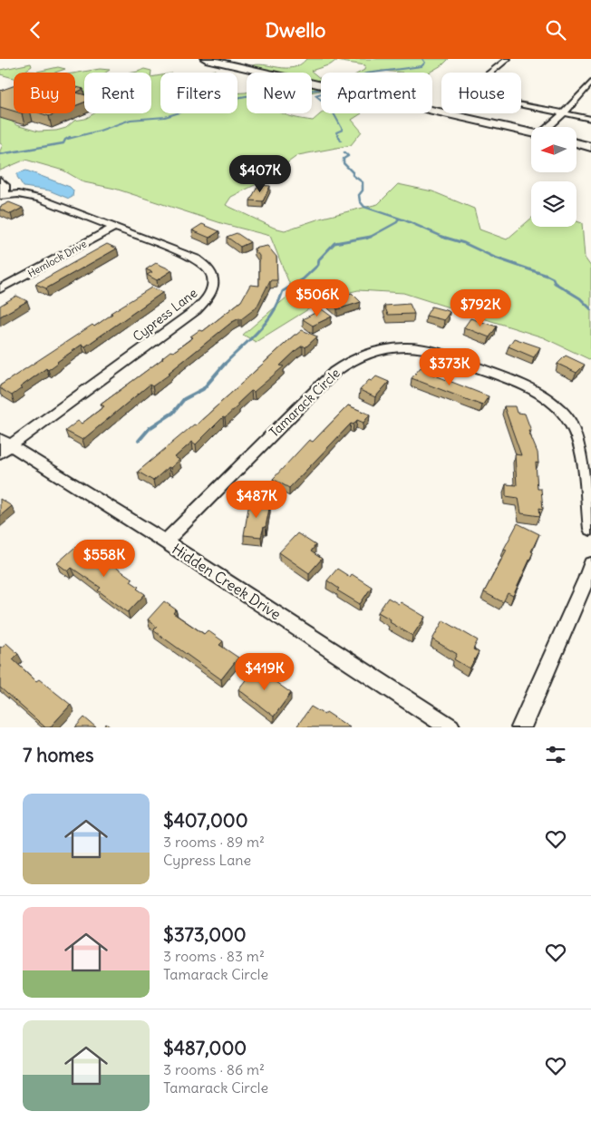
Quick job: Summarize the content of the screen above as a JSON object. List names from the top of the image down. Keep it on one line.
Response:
{"streets":{"street":["Hemlock Drive","Cypress Lane","Tamarack Circle","Hidden Creek Drive"]},"crossings":[["Hemlock Drive","Cypress Lane"],["Cypress Lane","Hidden Creek Drive"],["Tamarack Circle","Hidden Creek Drive"]],"north":"left","page":{"header":"Dwello","chip":["Buy","Rent","Filters","New","Apartment","House"],"price":["$407K","$506K","$792K","$373K","$487K","$558K","$419K"],"heading":"7 homes","list":[{"name":"$407,000","note":"3 rooms · 89 m² · Cypress Lane"},{"name":"$373,000","note":"3 rooms · 83 m² · Tamarack Circle"},{"name":"$487,000","note":"3 rooms · 86 m² · Tamarack Circle"}]}}
